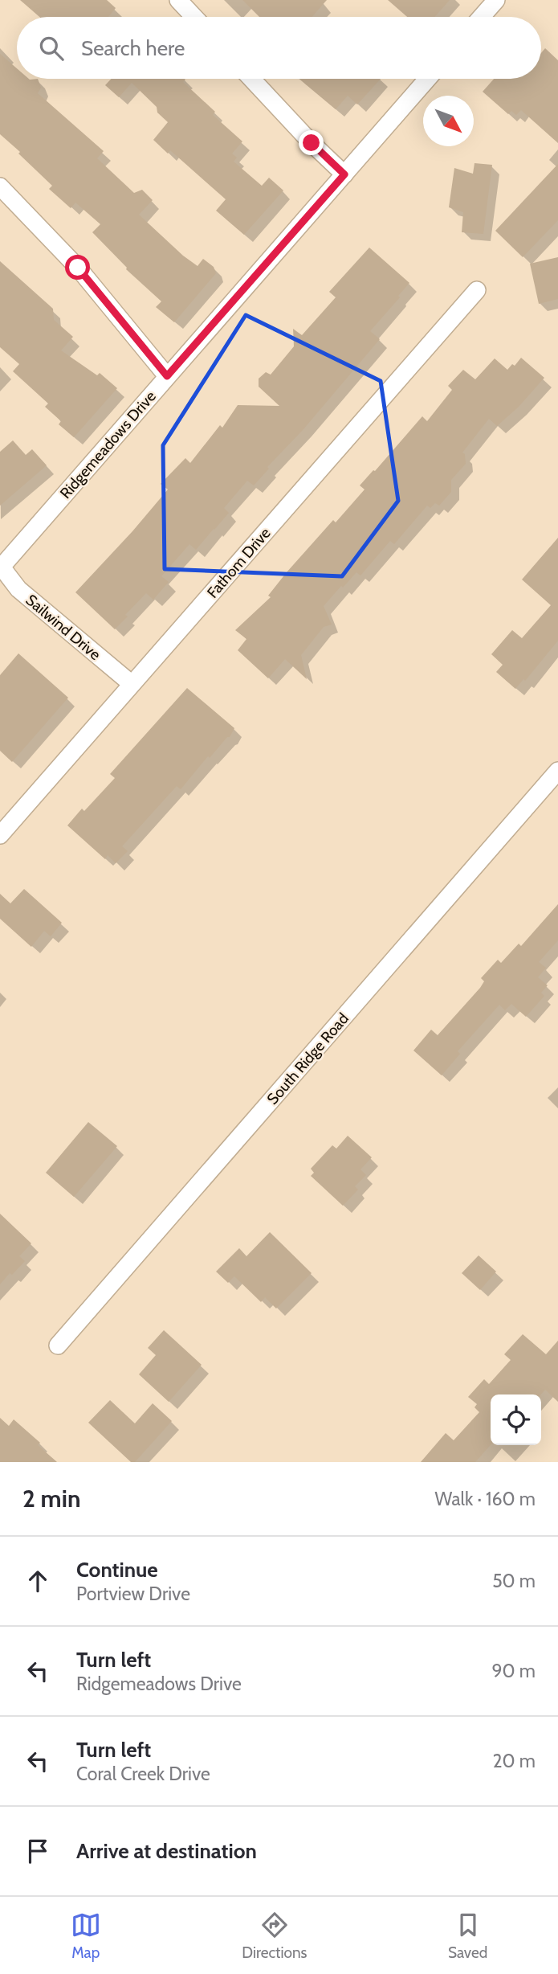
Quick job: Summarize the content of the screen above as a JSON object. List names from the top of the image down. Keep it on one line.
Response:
{"streets":{"street":["Ridgemeadows Drive","Fathom Drive","Sailwind Drive","South Ridge Road"]},"crossings":[["Ridgemeadows Drive","Sailwind Drive"],["Fathom Drive","Sailwind Drive"]],"north":"bottom right","page":{"search":"Search here","heading":["2 min","Walk · 160 m"],"list":[["Continue","Portview Drive","50 m"],["Turn left","Ridgemeadows Drive","90 m"],["Turn left","Coral Creek Drive","20 m"],"Arrive at destination"],"nav":["Map","Directions","Saved"]}}
